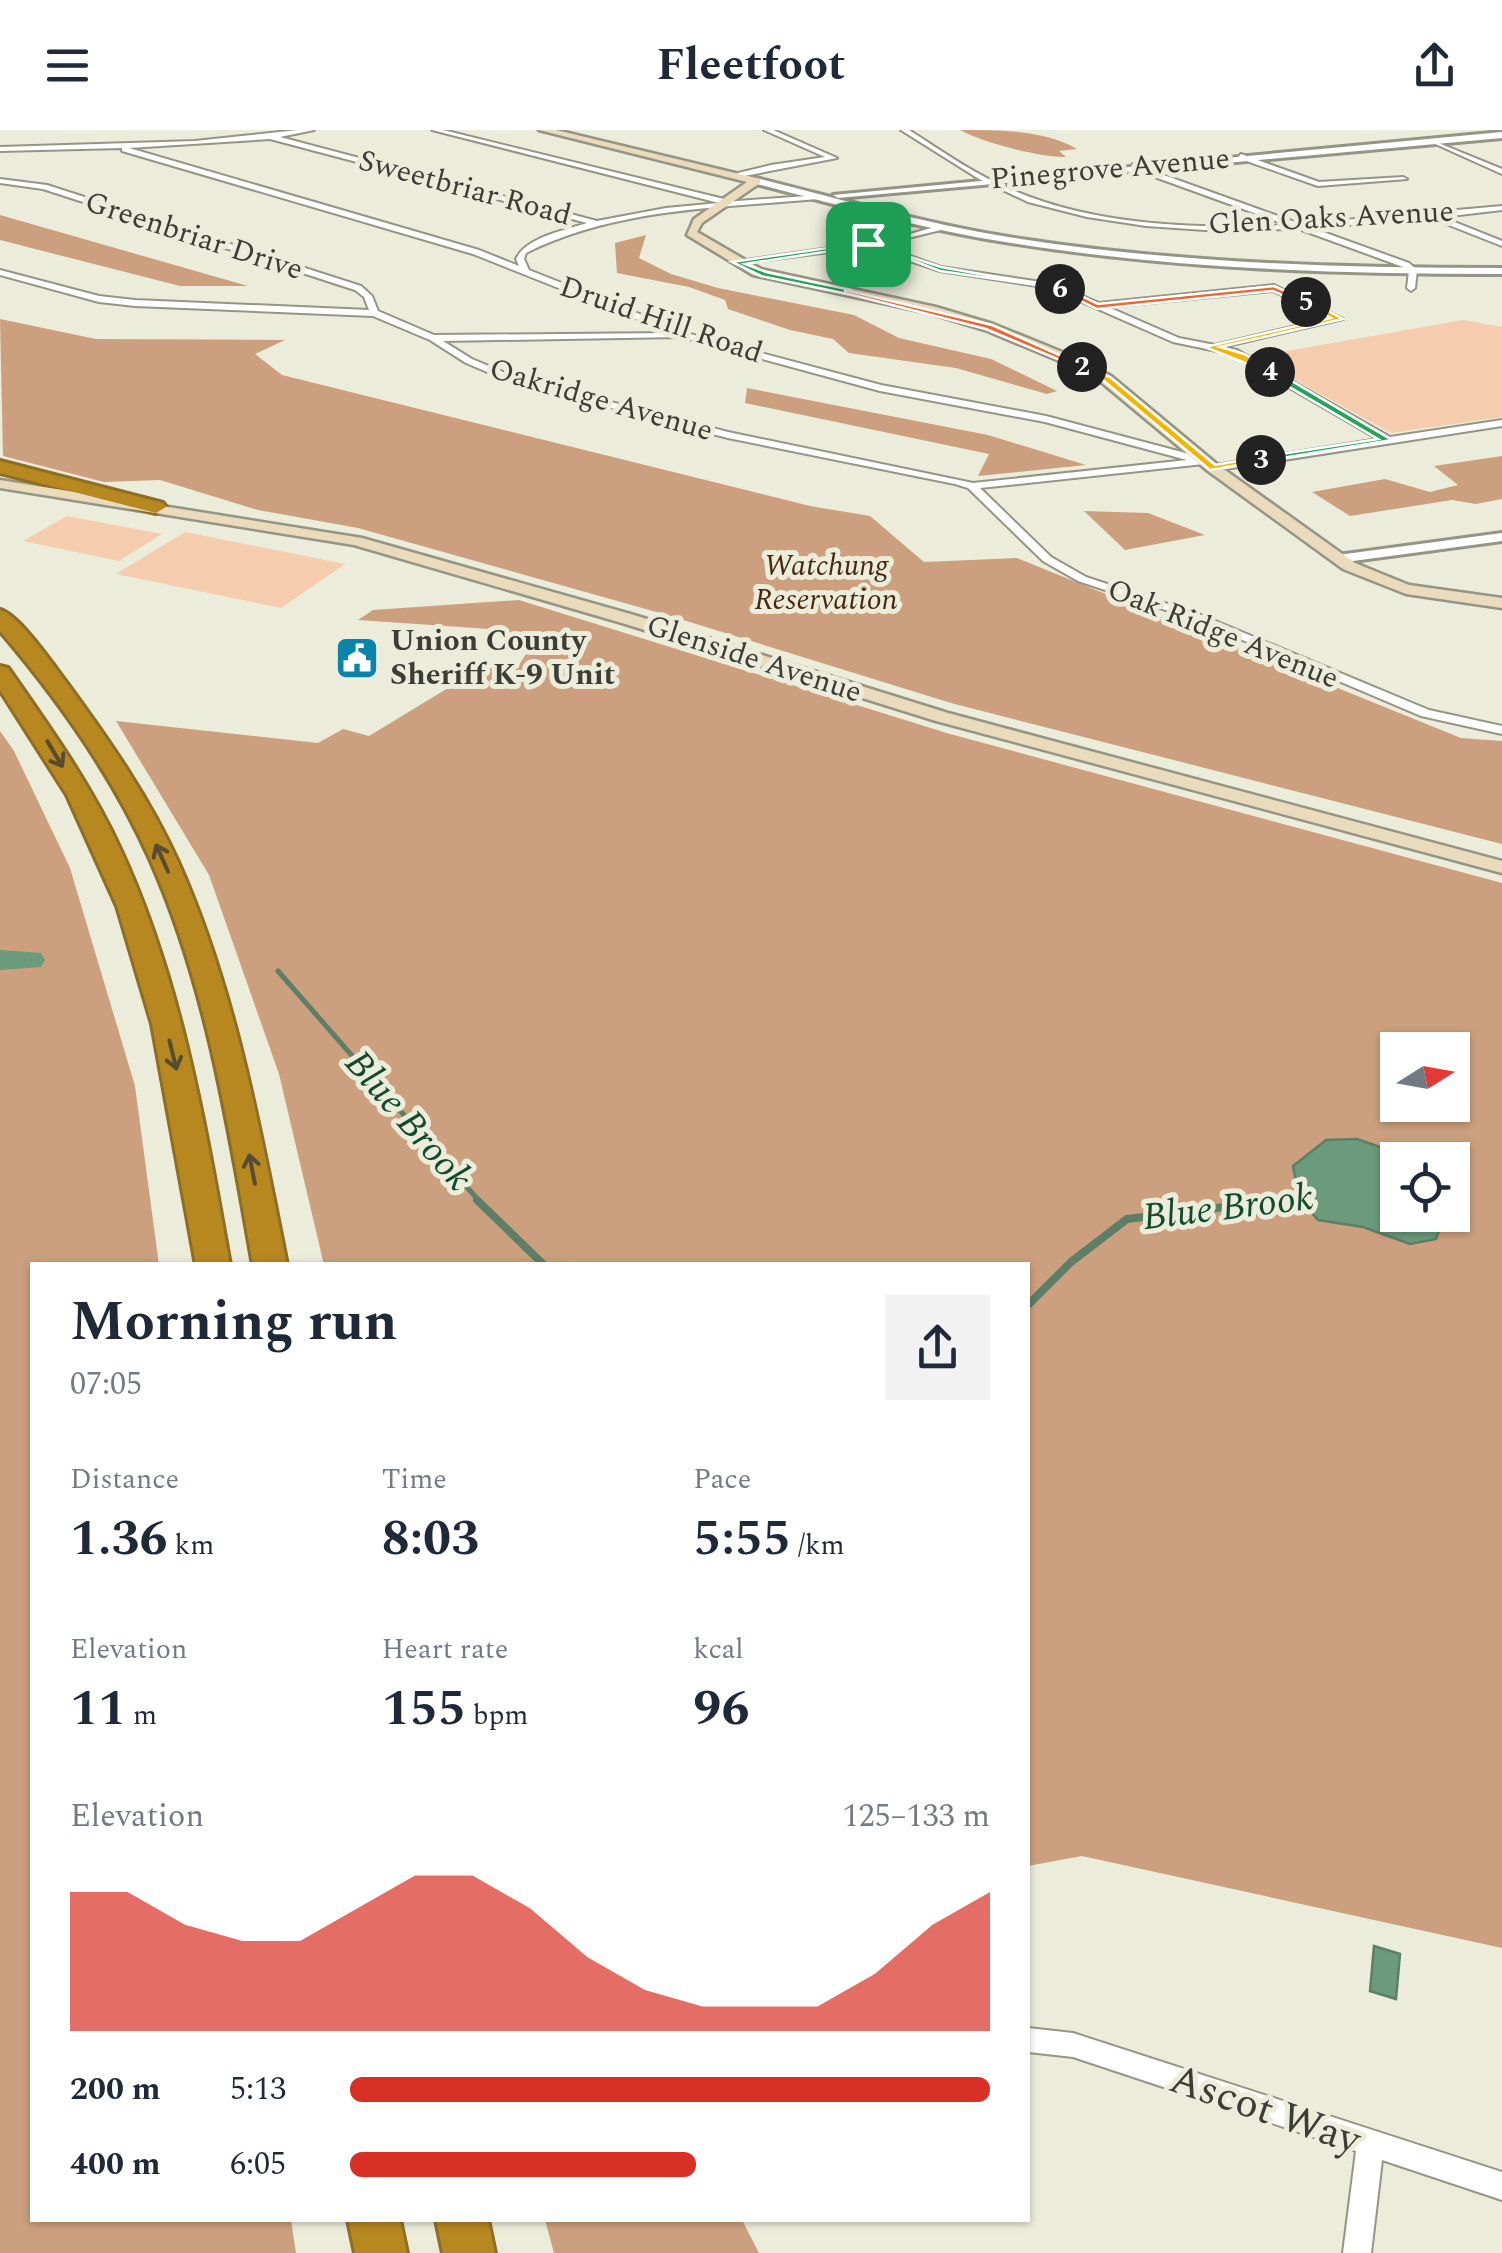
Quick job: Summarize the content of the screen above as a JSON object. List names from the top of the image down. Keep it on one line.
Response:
{"streets":{"main road":["Glenside Avenue"],"street":["Pinegrove Avenue","Sweetbriar Road","Glen Oaks Avenue","Greenbriar Drive","Druid Hill Road","Oakridge Avenue","Oak Ridge Avenue","Ascot Way"]},"crossings":[["Pinegrove Avenue","Sweetbriar Road"],["Pinegrove Avenue","Glen Oaks Avenue"],["Greenbriar Drive","Oakridge Avenue"],["Oakridge Avenue","Oak Ridge Avenue"]],"water":["Blue Brook"],"parks":["Watchung Reservation"],"places":{"public building":["Union County Sheriff K-9 Unit"]},"north":"right","page":{"header":"Fleetfoot","pins":["6","5","2","4","3"],"heading":["Morning run","07:05"],"stats":[["Distance","1.36 km"],["Time","8:03"],["Pace","5:55 /km"],["Elevation","11 m"],["Heart rate","155 bpm"],["kcal","96"]],"chart":["Elevation","125–133 m"],"list":[{"name":"200 m","note":"5:13"},{"name":"400 m","note":"6:05"}]}}
